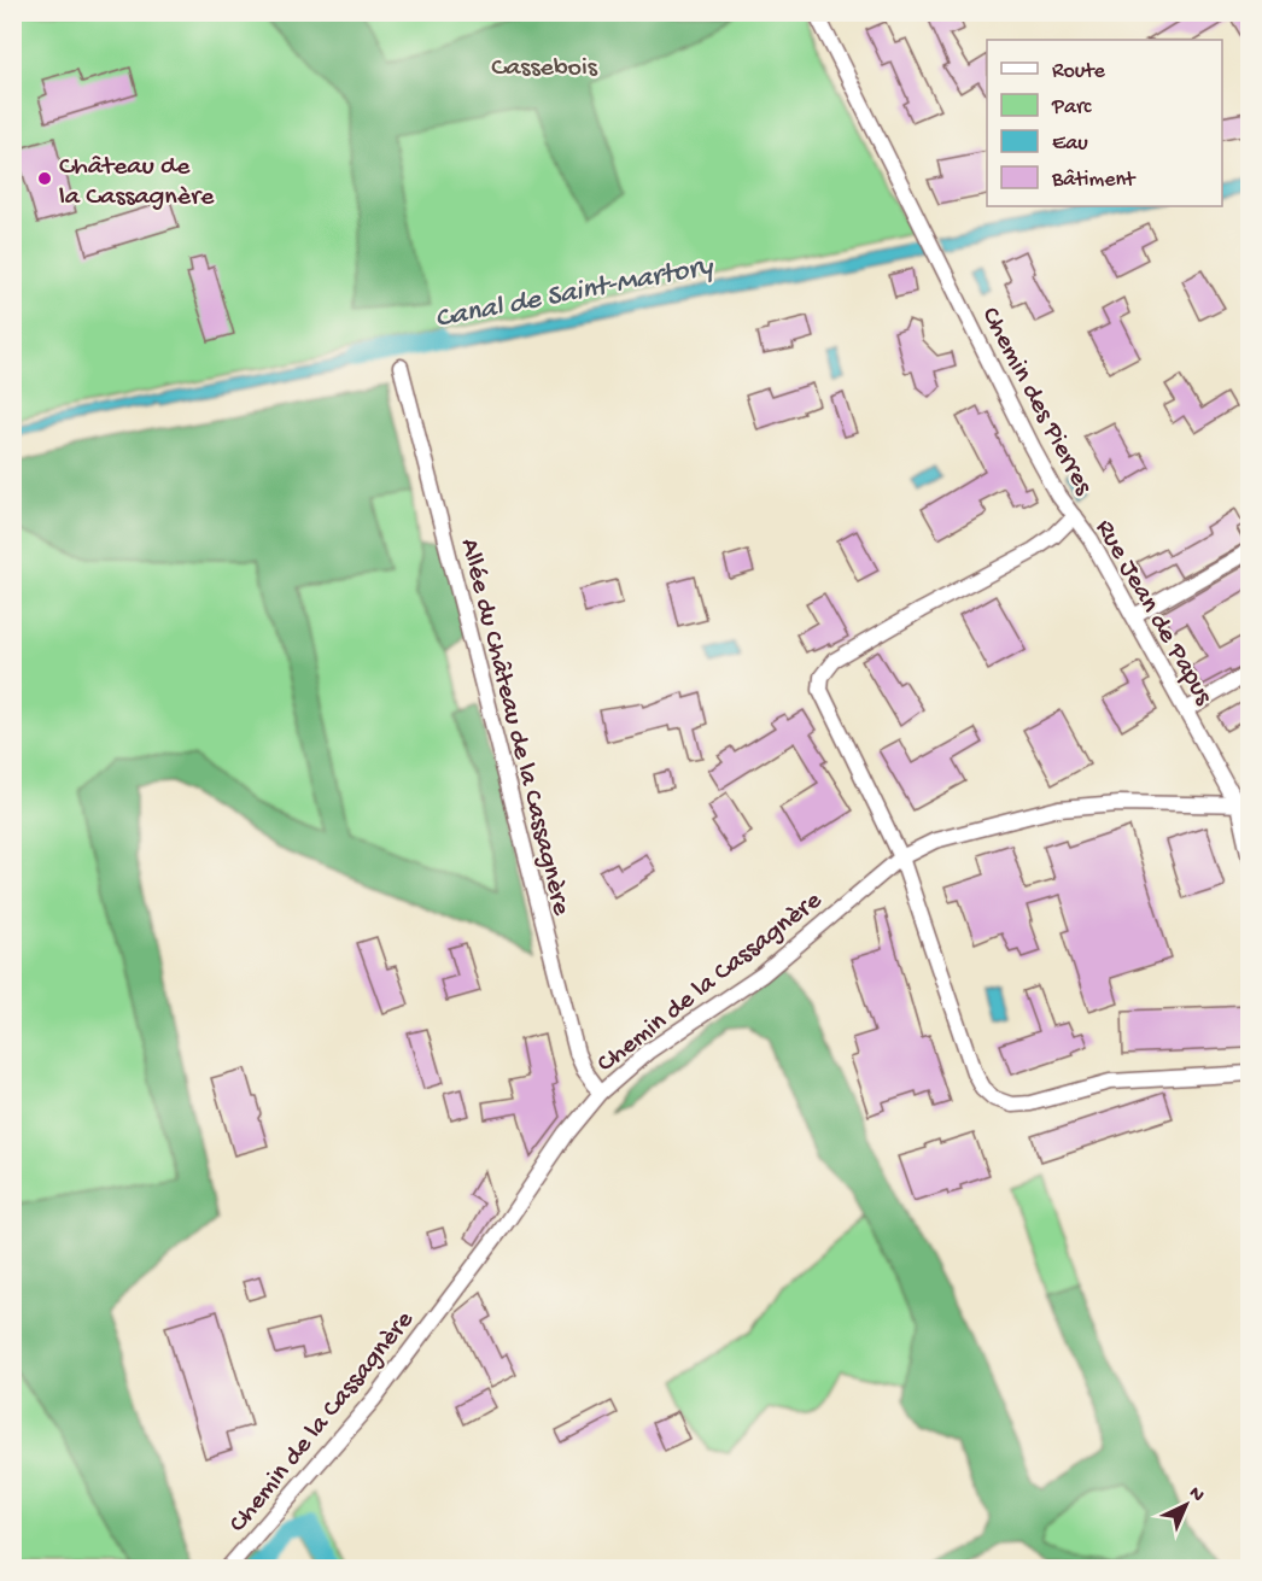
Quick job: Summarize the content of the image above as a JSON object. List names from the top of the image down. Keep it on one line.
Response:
{"streets":{"street":["Chemin des Pierres","Rue Jean de Papus","Allée du Château de la Cassagnère","Chemin de la Cassagnère"]},"crossings":[["Chemin des Pierres","Rue Jean de Papus"],["Chemin des Pierres","Chemin de la Cassagnère"],["Rue Jean de Papus","Chemin de la Cassagnère"],["Allée du Château de la Cassagnère","Chemin de la Cassagnère"]],"water":["Canal de Saint-Martory"],"parks":["Cassebois"],"places":["Château de la Cassagnère"],"legend":["Route","Parc","Eau","Bâtiment"],"north":"top right"}
